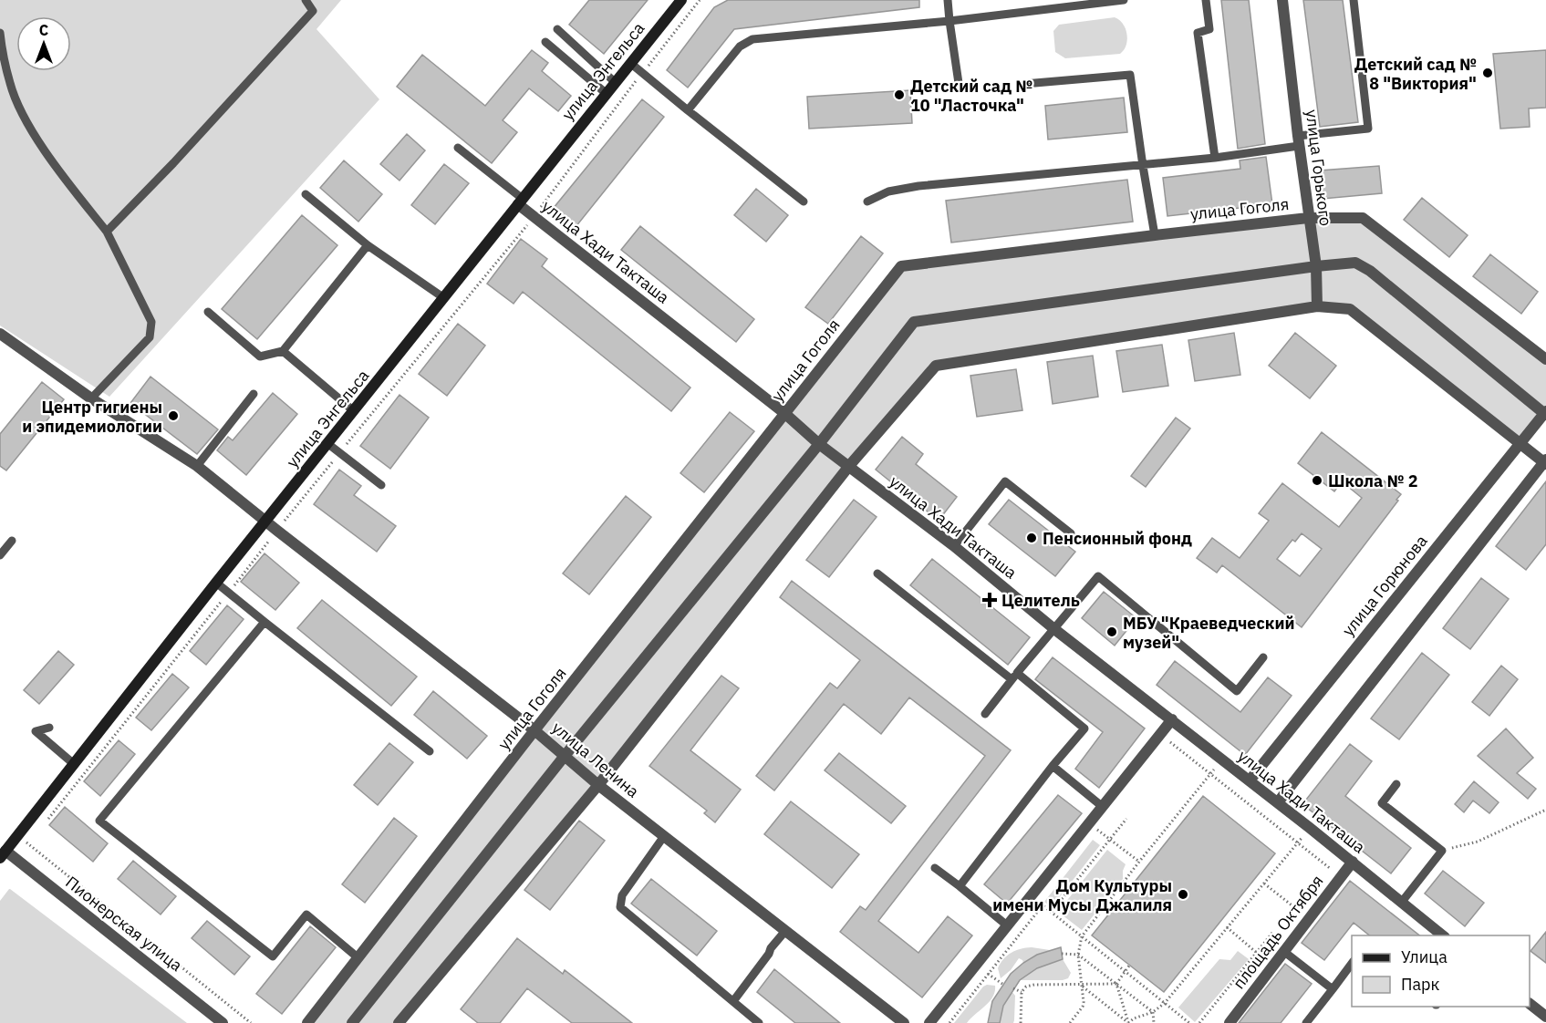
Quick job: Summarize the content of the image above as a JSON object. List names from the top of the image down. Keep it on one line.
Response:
{"streets":{"street":["улица Энгельса","улица Горького","улица Гоголя","улица Хади Такташа","улица Горюнова","улица Ленина","Пионерская улица","площадь Октября"]},"crossings":[["улица Энгельса","улица Хади Такташа"],["улица Энгельса","улица Ленина"],["улица Энгельса","Пионерская улица"],["улица Горького","улица Гоголя"],["улица Гоголя","улица Хади Такташа"],["улица Гоголя","улица Ленина"],["улица Хади Такташа","улица Горюнова"],["улица Хади Такташа","площадь Октября"]],"places":{"other":["Детский сад № 8 \"Виктория\"","Детский сад № 10 \"Ласточка\"","Центр гигиены и эпидемиологии","Школа № 2","Пенсионный фонд","МБУ \"Краеведческий музей\"","Дом Культуры имени Мусы Джалиля"],"health":["Целитель"]},"legend":["Улица","Парк"],"north":"top"}
